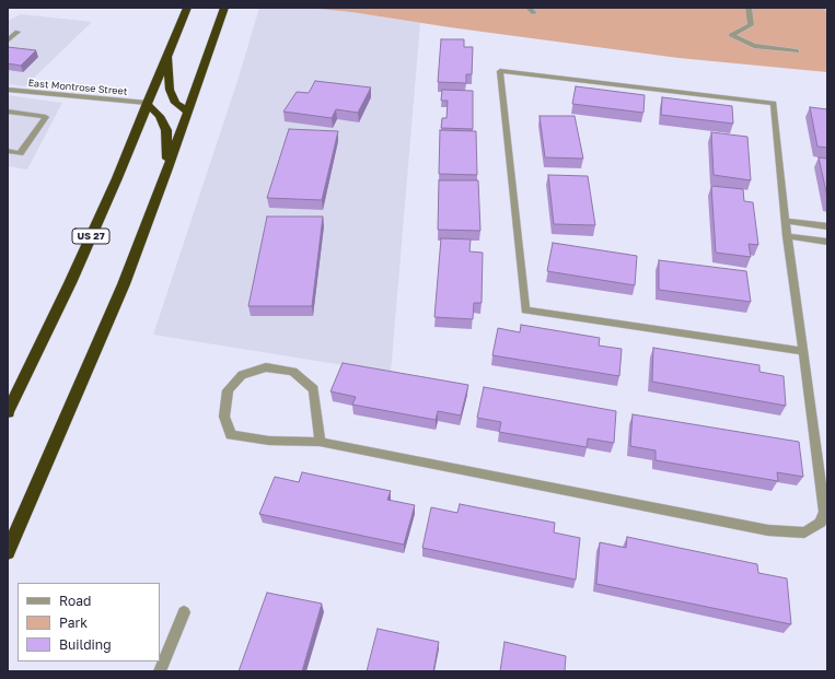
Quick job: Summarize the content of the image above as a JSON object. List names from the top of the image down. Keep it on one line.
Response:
{"streets":{"highway":["US 27"],"street":["East Montrose Street"]},"crossings":[["East Montrose Street","US 27"]],"legend":["Road","Park","Building"]}
